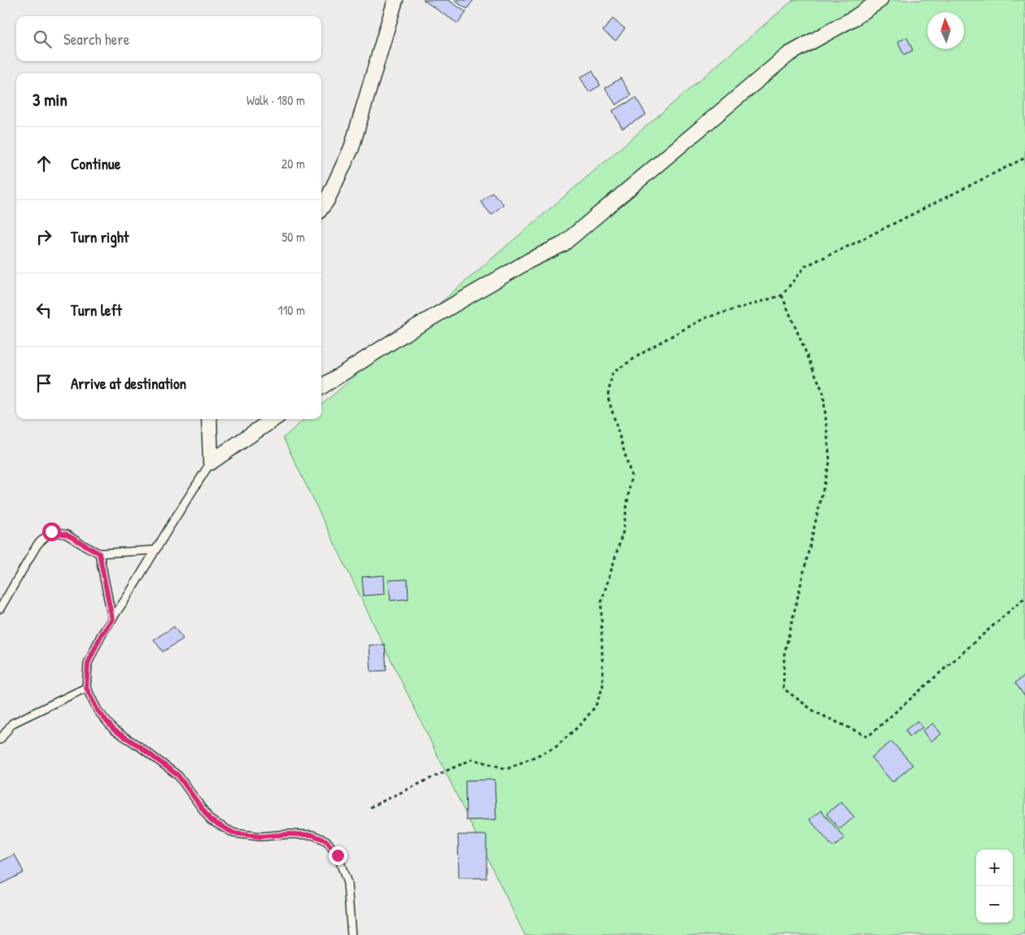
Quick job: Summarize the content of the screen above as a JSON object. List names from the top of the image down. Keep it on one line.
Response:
{"north":"top","page":{"search":"Search here","heading":["3 min","Walk · 180 m"],"list":[["Continue","20 m"],["Turn right","50 m"],["Turn left","110 m"],"Arrive at destination"],"map_buttons":["+","−"]}}
